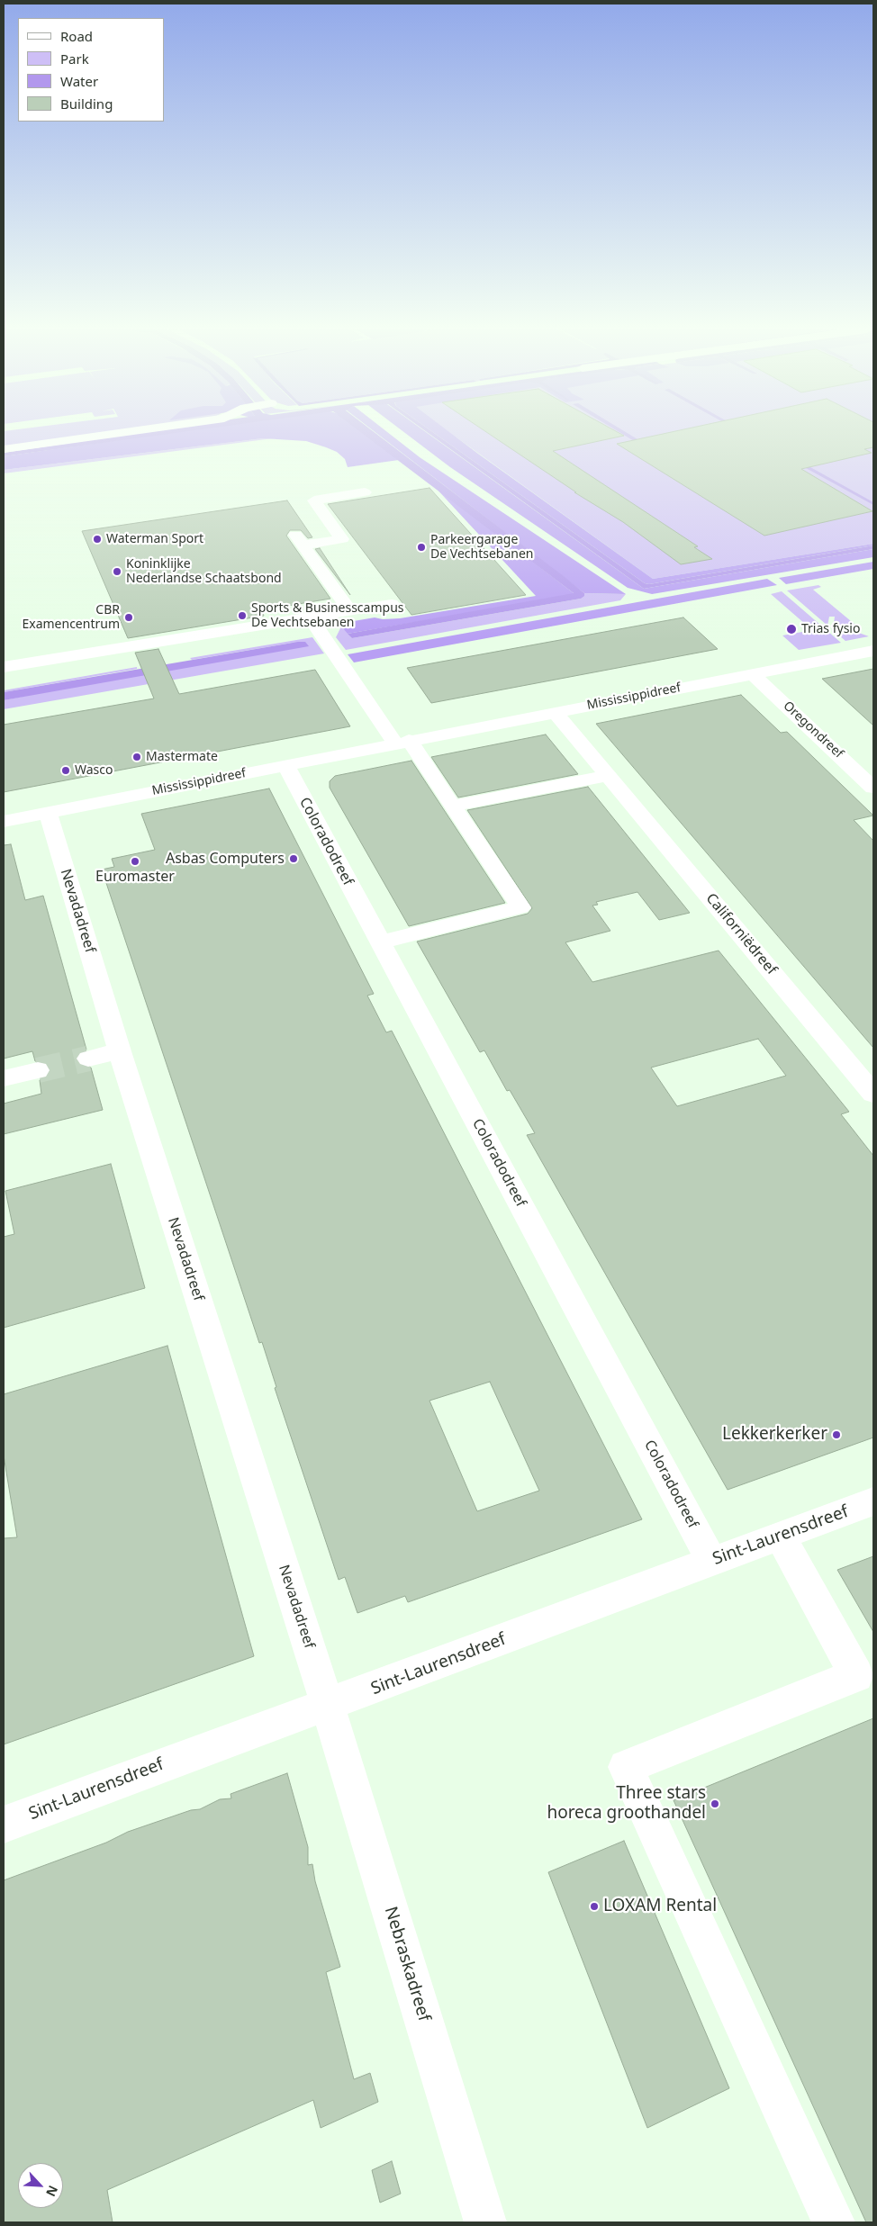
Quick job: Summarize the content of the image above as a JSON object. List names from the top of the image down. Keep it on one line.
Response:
{"streets":{"street":["Mississippidreef","Oregondreef","Coloradodreef","Nevadadreef","Californiëdreef","Sint-Laurensdreef","Nebraskadreef"]},"crossings":[["Mississippidreef","Oregondreef"],["Mississippidreef","Coloradodreef"],["Mississippidreef","Nevadadreef"],["Mississippidreef","Californiëdreef"],["Coloradodreef","Sint-Laurensdreef"],["Nevadadreef","Sint-Laurensdreef"],["Nevadadreef","Nebraskadreef"],["Sint-Laurensdreef","Nebraskadreef"]],"places":["Waterman Sport","Parkeergarage De Vechtsebanen","Koninklijke Nederlandse Schaatsbond","Sports & Businesscampus De Vechtsebanen","CBR Examencentrum","Trias fysio","Mastermate","Wasco","Asbas Computers","Euromaster","Lekkerkerker","Three stars horeca groothandel","LOXAM Rental"],"legend":["Road","Park","Water","Building"],"north":"bottom right"}
